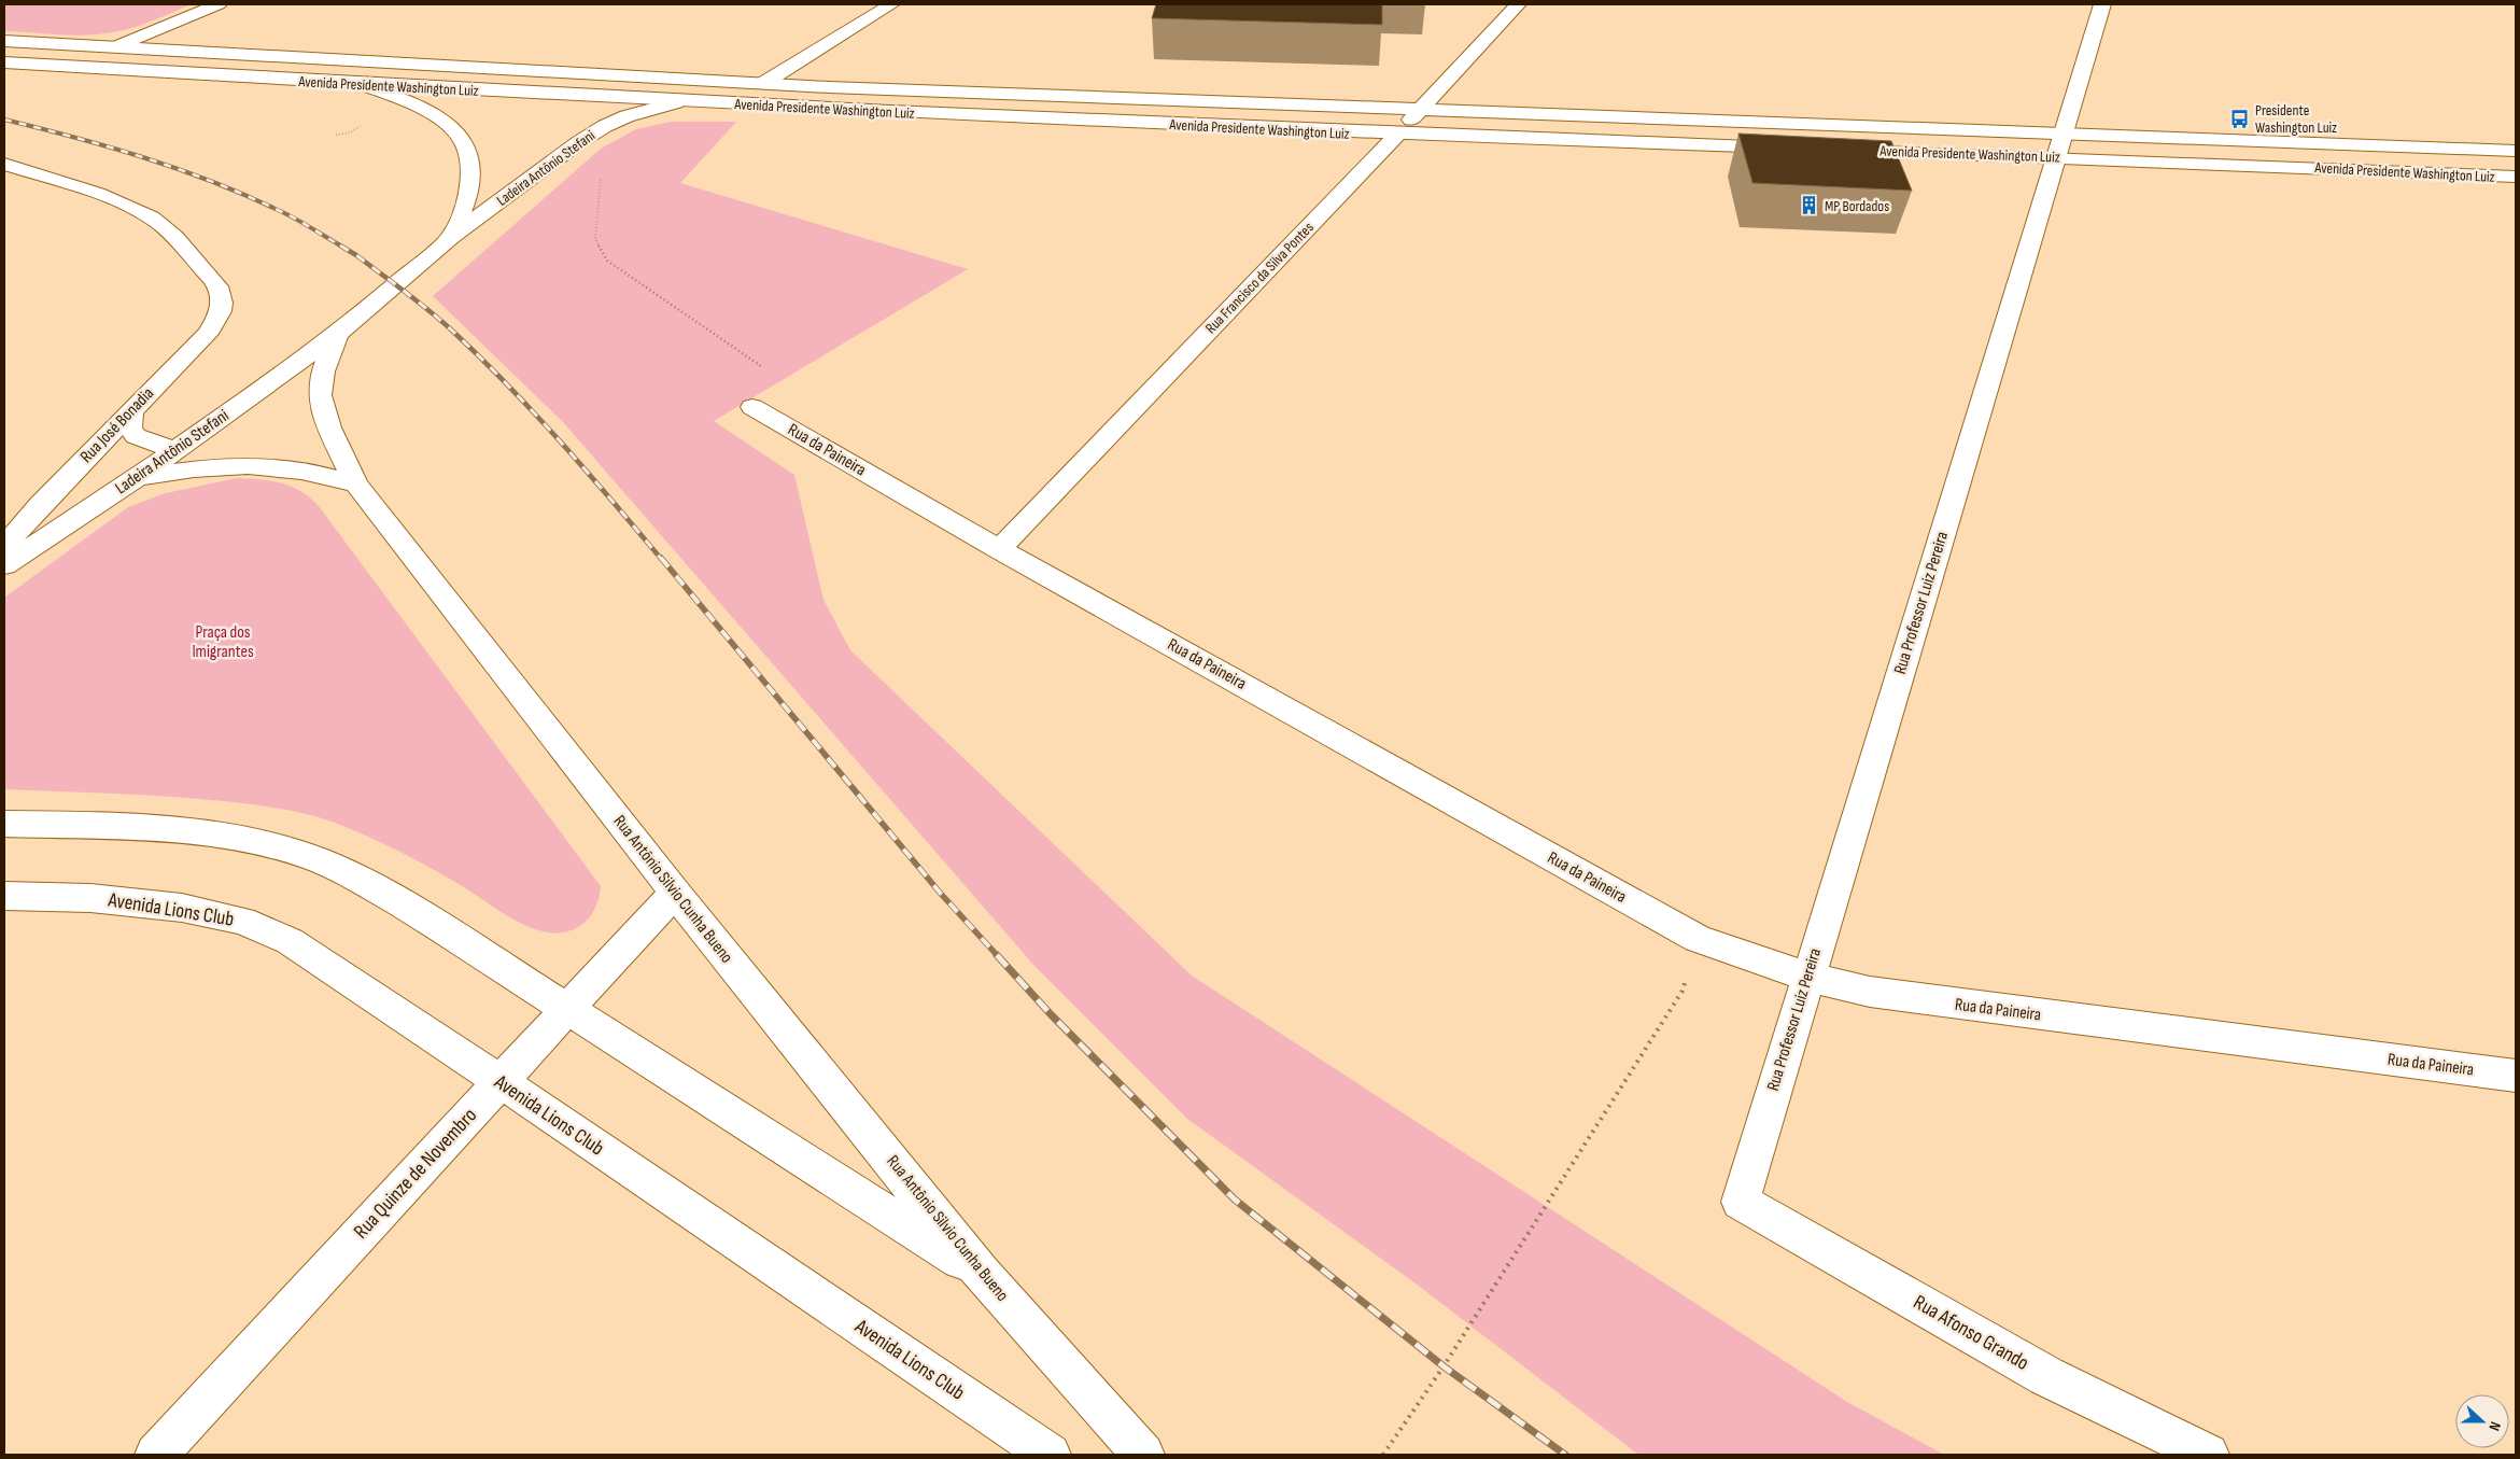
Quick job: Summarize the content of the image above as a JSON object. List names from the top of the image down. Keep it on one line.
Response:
{"streets":{"street":["Avenida Presidente Washington Luiz","Ladeira Antônio Stefani","Rua Francisco da Silva Pontes","Rua José Bonadia","Rua da Paineira","Rua Professor Luiz Pereira","Rua Antônio Silvio Cunha Bueno","Avenida Lions Club","Rua Quinze de Novembro","Rua Afonso Grando"]},"crossings":[["Avenida Presidente Washington Luiz","Ladeira Antônio Stefani"],["Avenida Presidente Washington Luiz","Rua Francisco da Silva Pontes"],["Avenida Presidente Washington Luiz","Rua Professor Luiz Pereira"],["Ladeira Antônio Stefani","Rua Antônio Silvio Cunha Bueno"],["Rua Francisco da Silva Pontes","Rua da Paineira"],["Rua da Paineira","Rua Professor Luiz Pereira"],["Rua Professor Luiz Pereira","Rua Afonso Grando"],["Rua Antônio Silvio Cunha Bueno","Rua Quinze de Novembro"],["Avenida Lions Club","Rua Quinze de Novembro"]],"parks":["Praça dos Imigrantes"],"places":{"bus stop":["Presidente Washington Luiz"],"building":["MP Bordados"]},"north":"right"}
